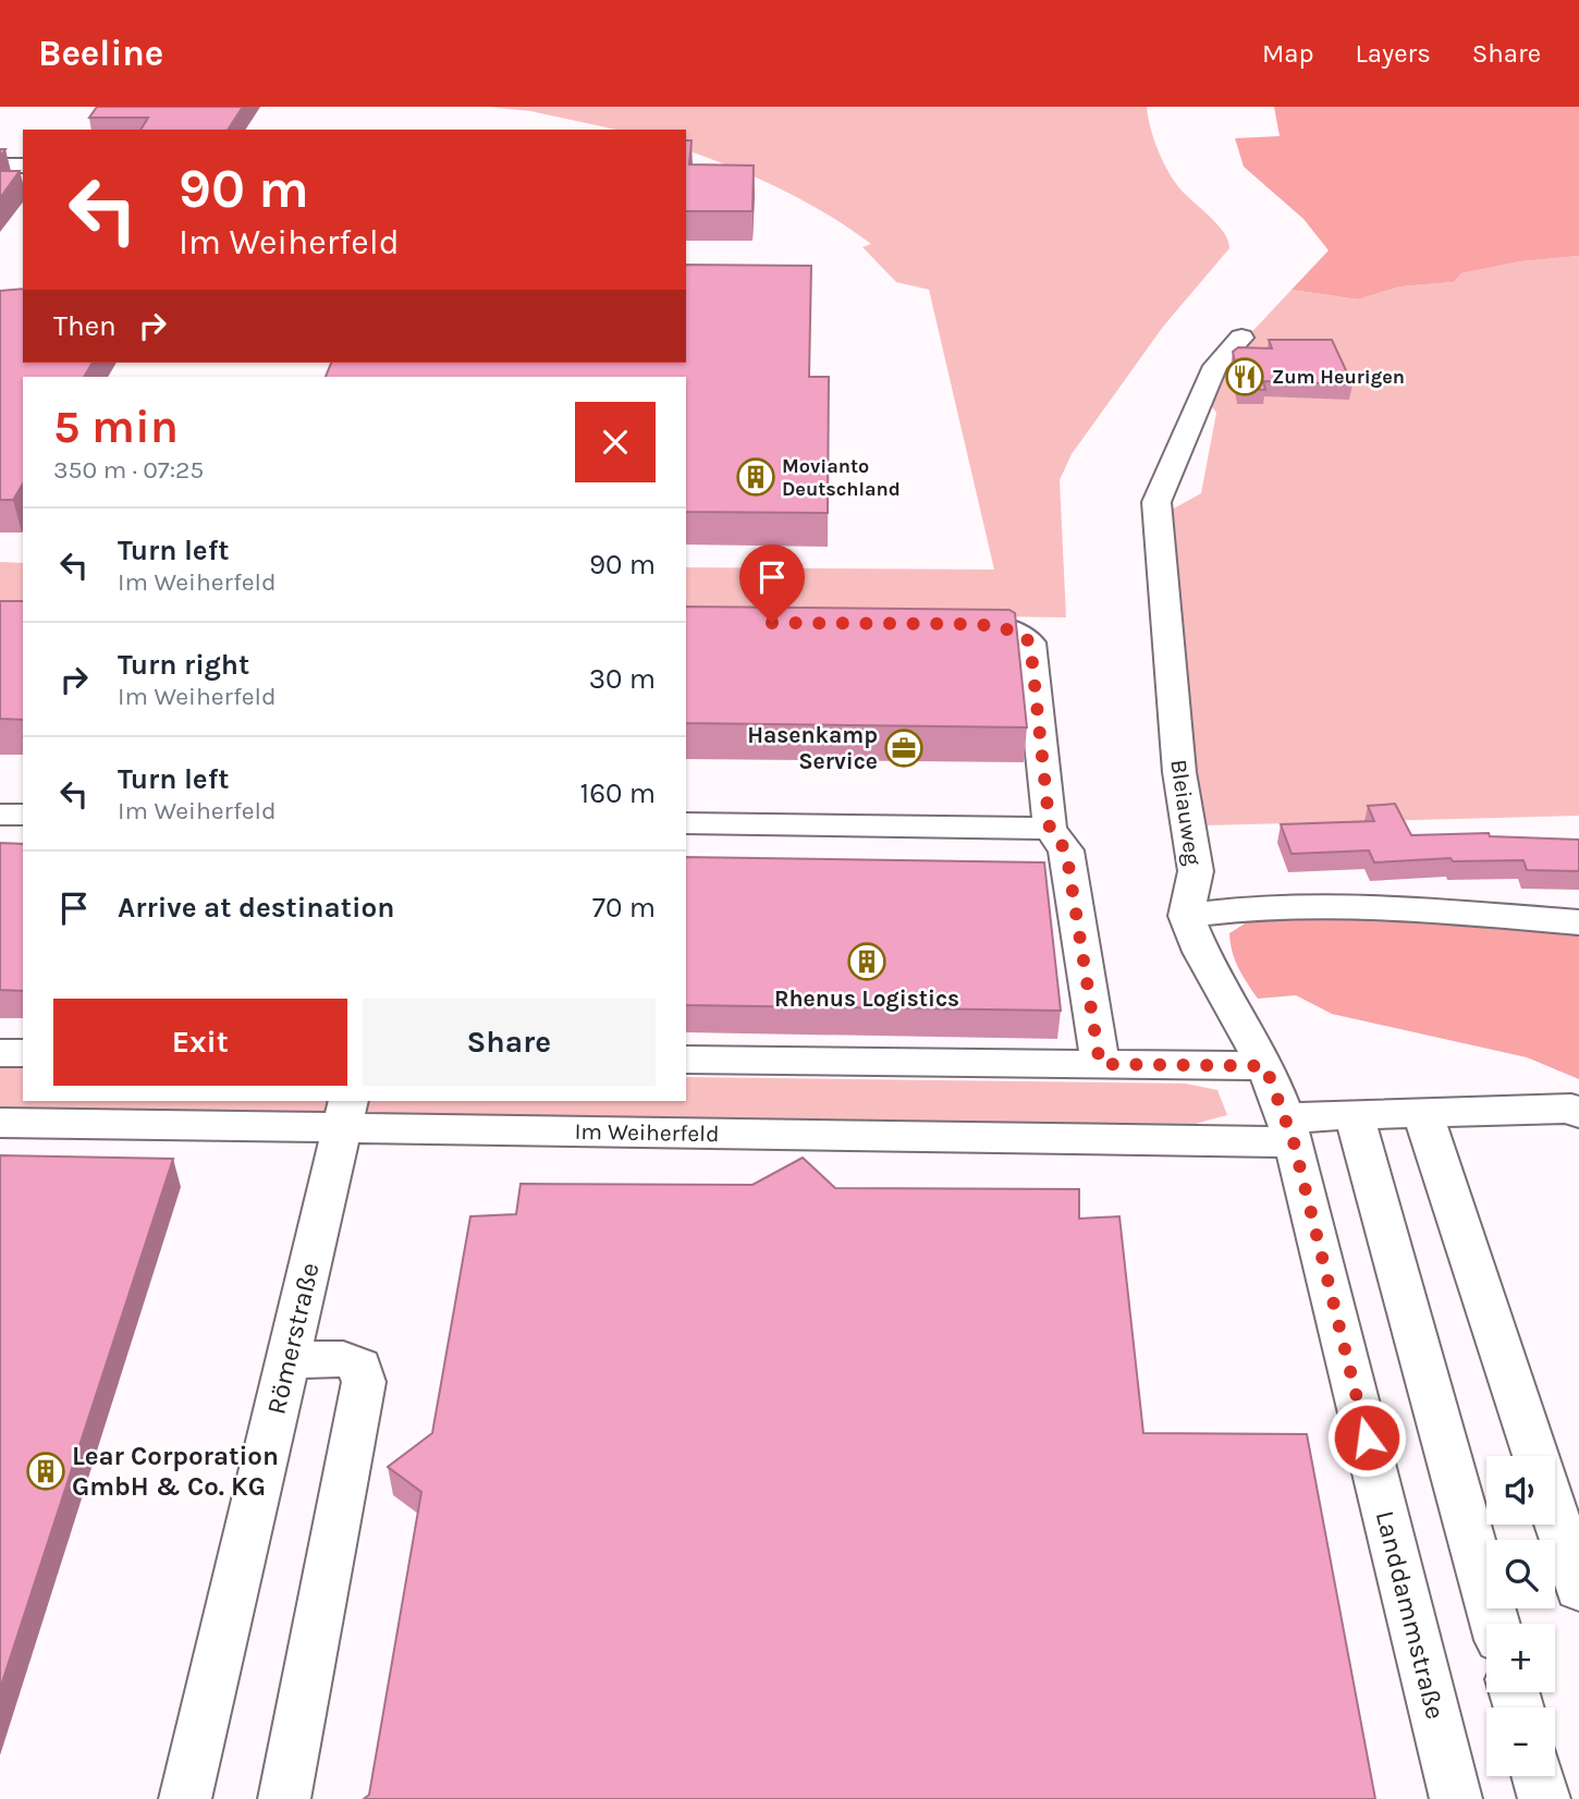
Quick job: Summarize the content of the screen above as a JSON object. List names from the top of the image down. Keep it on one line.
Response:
{"streets":{"street":["Bleiauweg","Im Weiherfeld","Römerstraße","Landdammstraße"]},"crossings":[["Bleiauweg","Landdammstraße"],["Im Weiherfeld","Römerstraße"],["Im Weiherfeld","Landdammstraße"]],"places":{"restaurant":["Zum Heurigen"],"building":["Movianto Deutschland","Rhenus Logistics","Lear Corporation GmbH & Co. KG"],"office":["Hasenkamp Service"]},"page":{"header":"Beeline","nav":["Map","Layers","Share"],"turn":["90 m","Im Weiherfeld"],"then":"Then","heading":["5 min","350 m · 07:25"],"list":[{"name":"Turn left","note":"Im Weiherfeld","value":"90 m"},{"name":"Turn right","note":"Im Weiherfeld","value":"30 m"},{"name":"Turn left","note":"Im Weiherfeld","value":"160 m"},{"name":"Arrive at destination","value":"70 m"}],"buttons":["Exit","Share"],"map_buttons":["+","−"]}}
